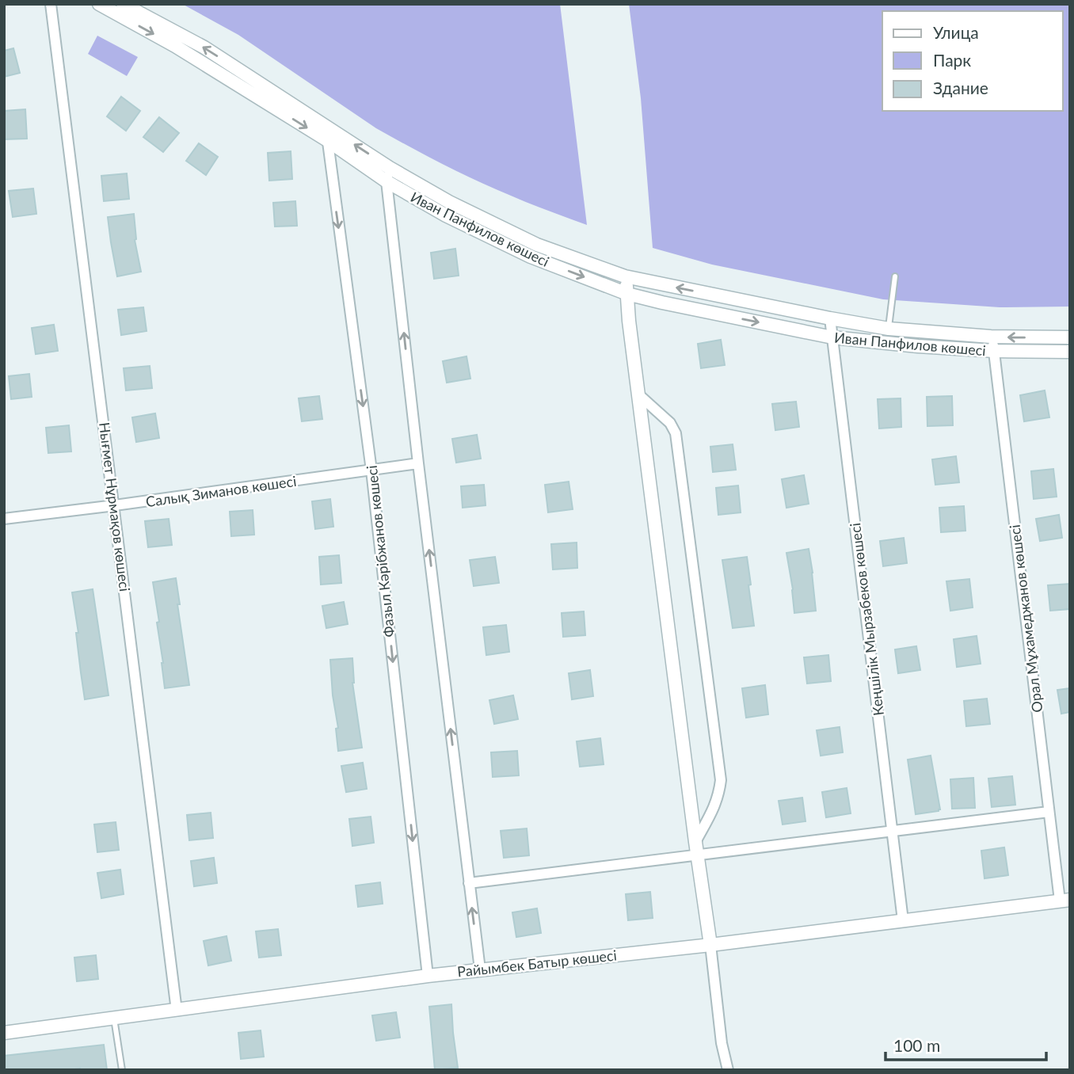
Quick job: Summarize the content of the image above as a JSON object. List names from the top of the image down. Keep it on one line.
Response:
{"streets":{"street":["Иван Панфилов көшесі","Салық Зиманов көшесі","Нығмет Нұрмақов көшесі","Фазыл Кәрібжанов көшесі","Орал Мұхамеджанов көшесі","Кеңшілік Мырзабеков көшесі","Райымбек Батыр көшесі"]},"crossings":[["Иван Панфилов көшесі","Фазыл Кәрібжанов көшесі"],["Иван Панфилов көшесі","Орал Мұхамеджанов көшесі"],["Иван Панфилов көшесі","Кеңшілік Мырзабеков көшесі"],["Салық Зиманов көшесі","Нығмет Нұрмақов көшесі"],["Салық Зиманов көшесі","Фазыл Кәрібжанов көшесі"],["Нығмет Нұрмақов көшесі","Райымбек Батыр көшесі"],["Фазыл Кәрібжанов көшесі","Райымбек Батыр көшесі"],["Орал Мұхамеджанов көшесі","Райымбек Батыр көшесі"],["Кеңшілік Мырзабеков көшесі","Райымбек Батыр көшесі"]],"legend":["Улица","Парк","Здание"],"scale_bar":"100 m"}
